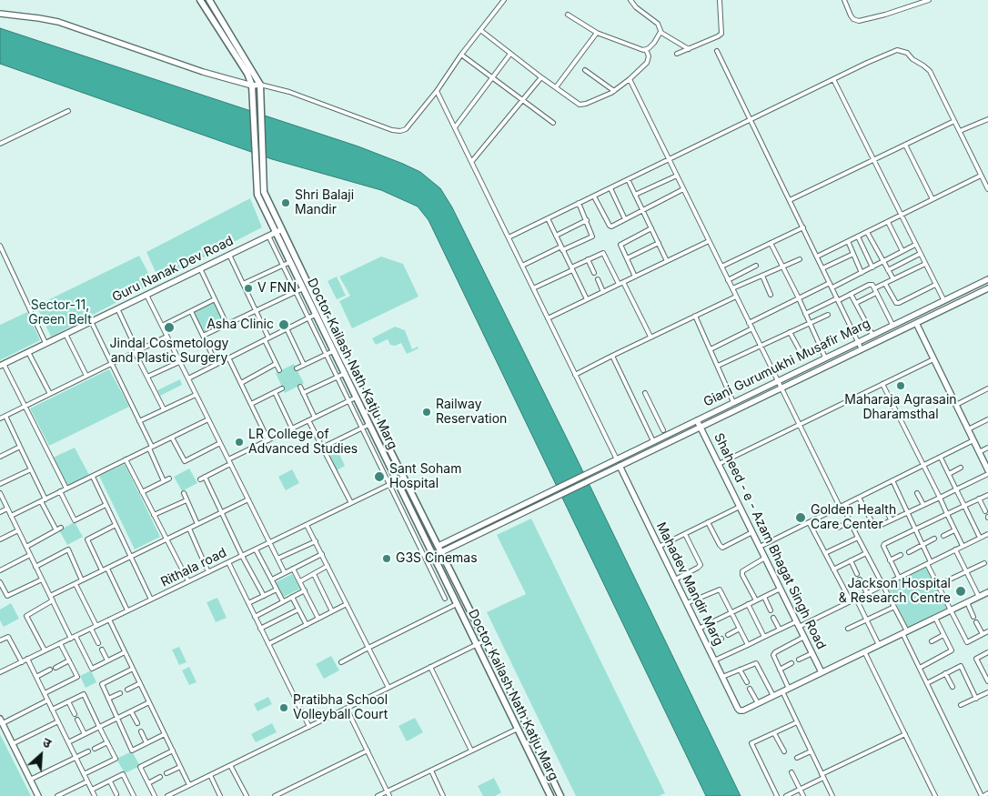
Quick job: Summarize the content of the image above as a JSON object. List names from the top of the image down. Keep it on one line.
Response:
{"streets":{"main road":["Doctor Kailash Nath Katju Marg"],"street":["Guru Nanak Dev Road","Giani Gurumukhi Musafir Marg","Shaheed - e - Azam Bhagat Singh Road","Rithala road","Mahadev Mandir Marg"]},"crossings":[["Guru Nanak Dev Road","Doctor Kailash Nath Katju Marg"],["Giani Gurumukhi Musafir Marg","Doctor Kailash Nath Katju Marg"],["Giani Gurumukhi Musafir Marg","Shaheed - e - Azam Bhagat Singh Road"],["Giani Gurumukhi Musafir Marg","Mahadev Mandir Marg"],["Doctor Kailash Nath Katju Marg","Rithala road"]],"parks":["Sector-11, Green Belt"],"places":["Shri Balaji Mandir","V FNN","Asha Clinic","Jindal Cosmetology and Plastic Surgery","Maharaja Agrasain Dharamsthal","Railway Reservation","LR College of Advanced Studies","Sant Soham Hospital","Golden Health Care Center","G3S Cinemas","Jackson Hospital & Research Centre","Pratibha School Volleyball Court"],"north":"top right"}
